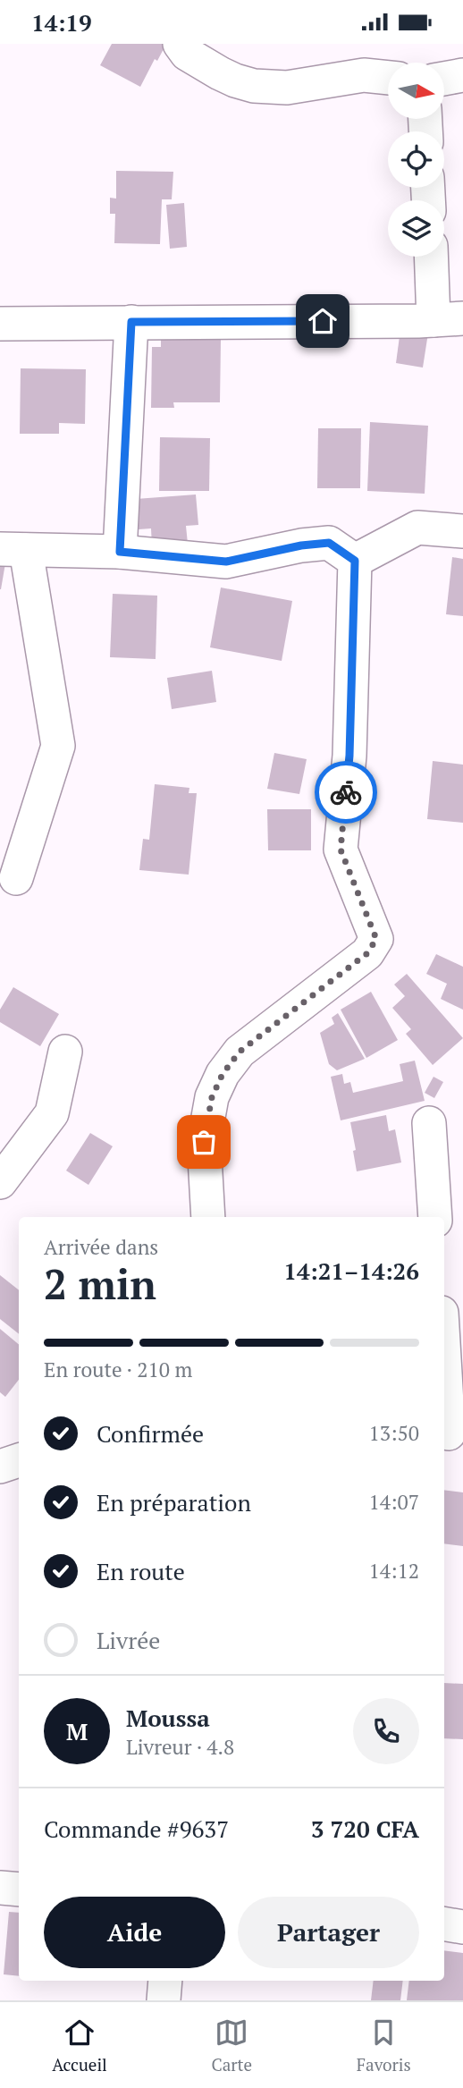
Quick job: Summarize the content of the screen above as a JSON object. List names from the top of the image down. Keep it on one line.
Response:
{"north":"right","page":{"status":"14:19","heading":["2 min","Arrivée dans","14:21–14:26"],"panel":["Moussa","Livreur · 4.8","Commande #9637","3 720 CFA"],"bar":"En route · 210 m","list":[["Confirmée","13:50"],["En préparation","14:07"],["En route","14:12"],"Livrée"],"round":"M","buttons":["Aide","Partager"],"tabs":["Accueil","Carte","Favoris"]}}
